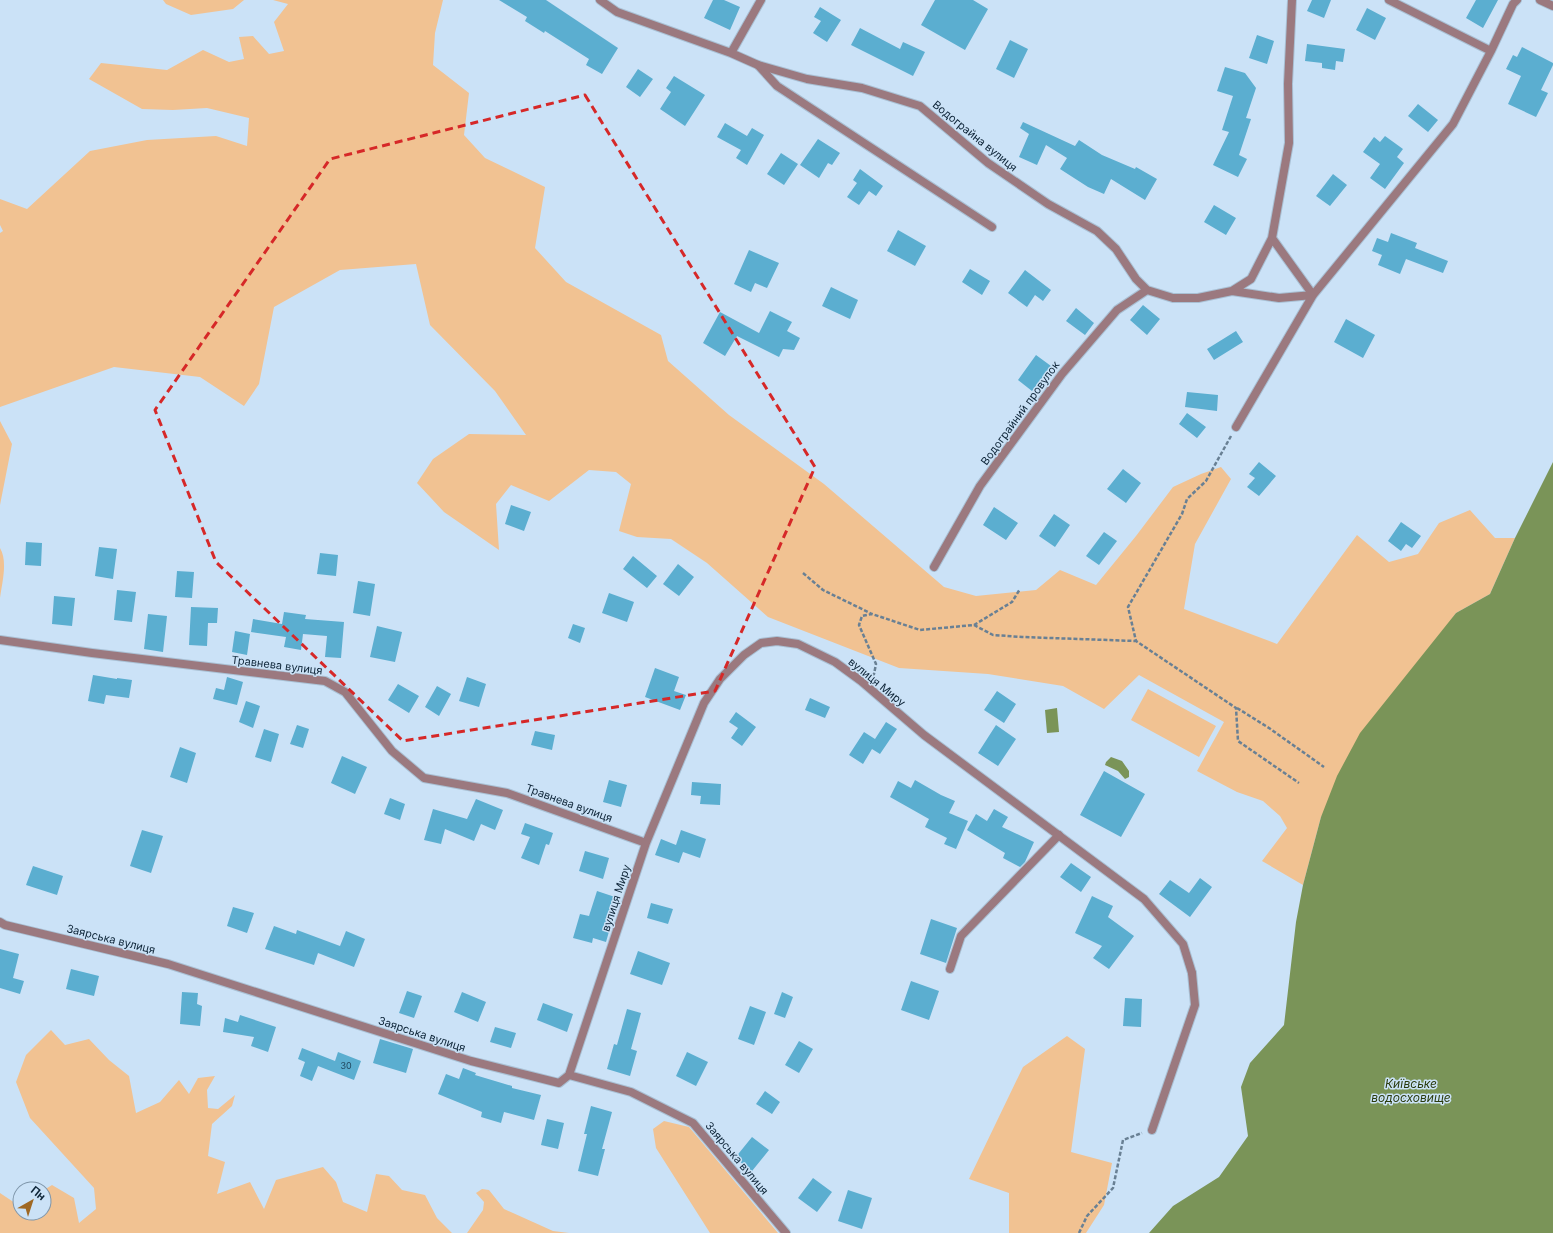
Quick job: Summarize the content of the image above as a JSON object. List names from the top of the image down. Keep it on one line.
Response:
{"streets":{"street":["Водограйна вулиця","Водограйний провулок","Травнева вулиця","вулиця Миру","Заярська вулиця"]},"crossings":[["Водограйна вулиця","Водограйний провулок"],["Травнева вулиця","вулиця Миру"],["вулиця Миру","Заярська вулиця"]],"water":["Київське водосховище"],"house_numbers":["30"],"north":"top right"}
